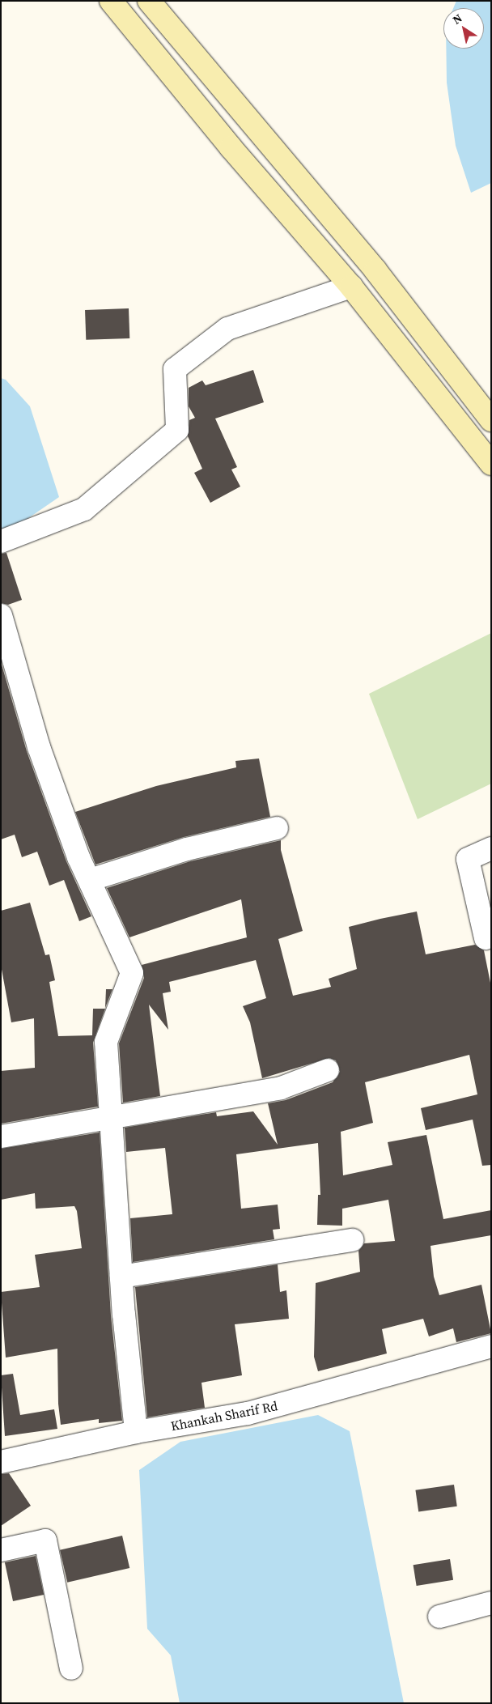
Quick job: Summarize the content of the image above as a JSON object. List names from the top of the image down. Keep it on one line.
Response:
{"streets":{"street":["Khankah Sharif Rd"]},"north":"top left"}
